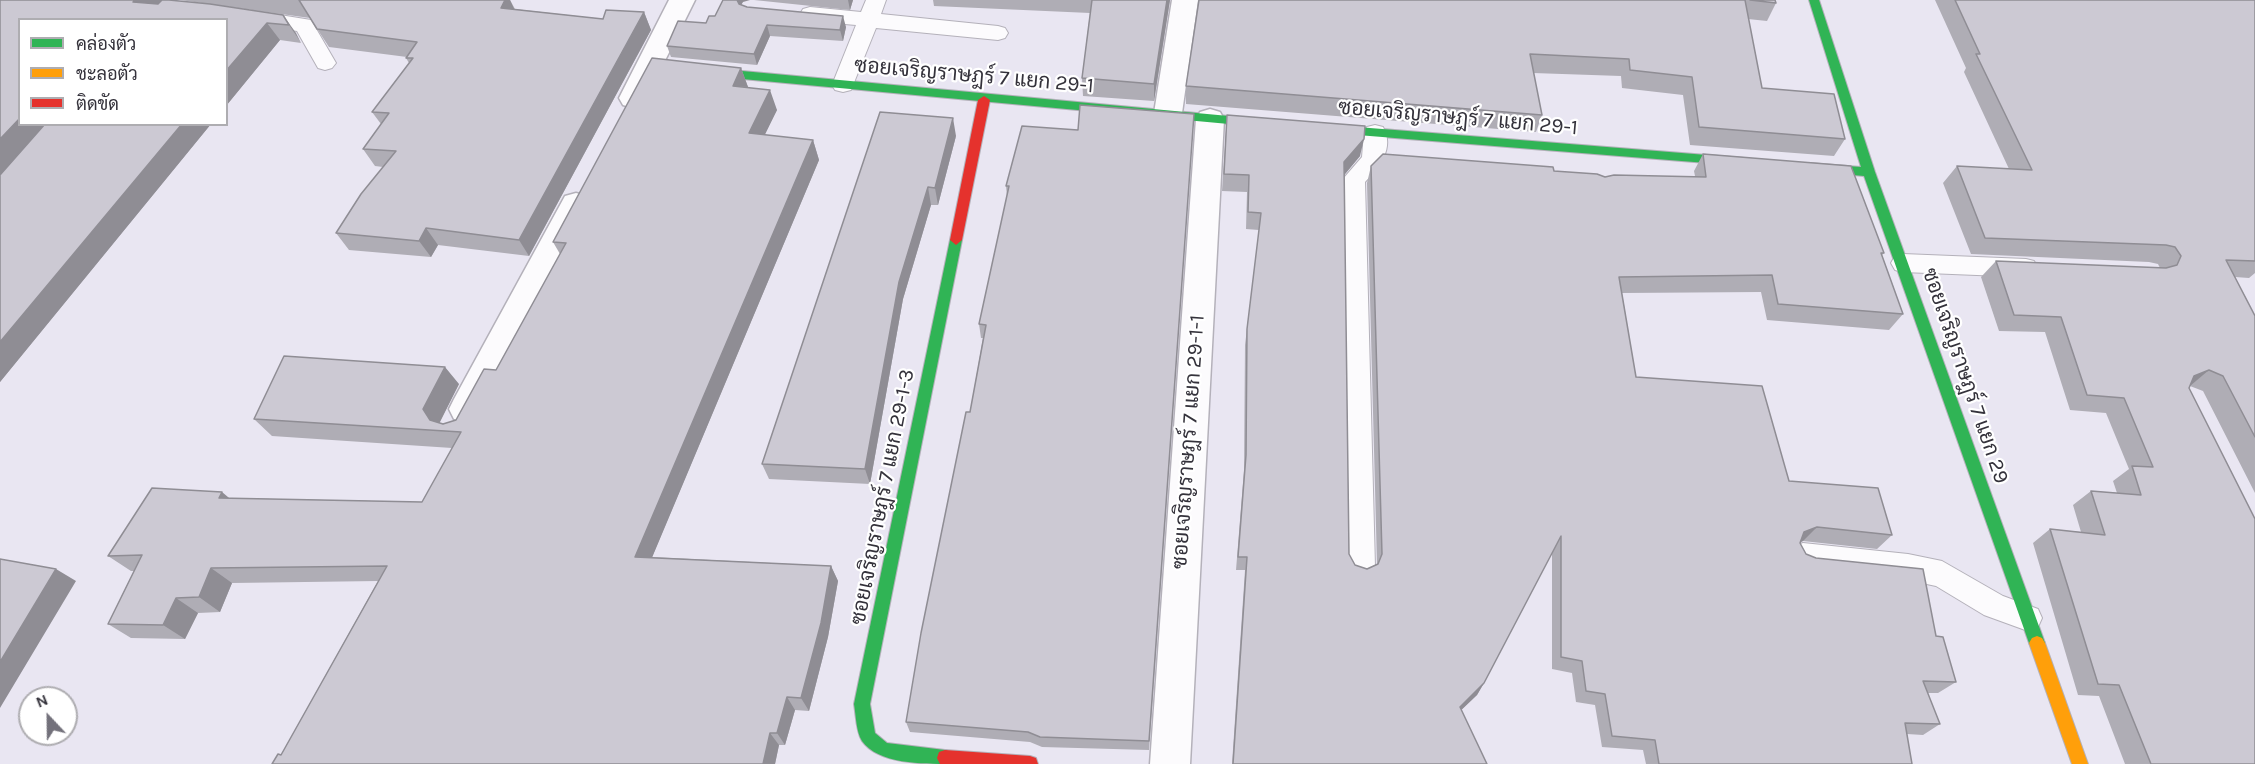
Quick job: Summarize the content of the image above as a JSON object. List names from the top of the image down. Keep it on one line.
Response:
{"streets":{"street":["ซอยเจริญราษฎร์ 7 แยก 29-1","ซอยเจริญราษฎร์ 7 แยก 29","ซอยเจริญราษฎร์ 7 แยก 29-1-1","ซอยเจริญราษฎร์ 7 แยก 29-1-3"]},"crossings":[["ซอยเจริญราษฎร์ 7 แยก 29-1","ซอยเจริญราษฎร์ 7 แยก 29-1-1"],["ซอยเจริญราษฎร์ 7 แยก 29-1","ซอยเจริญราษฎร์ 7 แยก 29-1-3"]],"legend":["คล่องตัว","ชะลอตัว","ติดขัด"],"north":"top"}
